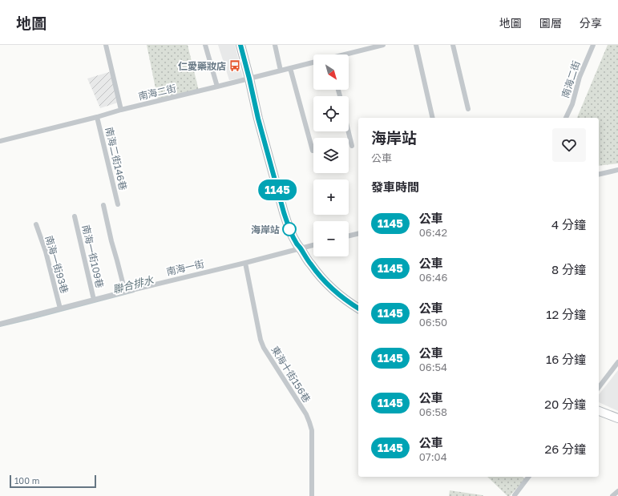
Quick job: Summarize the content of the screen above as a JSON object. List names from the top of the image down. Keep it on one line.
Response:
{"streets":{"street":["南海二街","南海二街146巷","南海一街109巷","南海一街93巷","南海一街","東海十街156巷"]},"crossings":[["南海二街","南海二街146巷"],["南海一街109巷","南海一街"],["南海一街93巷","南海一街"],["南海一街","東海十街156巷"]],"water":["聯合排水"],"places":{"bus stop":["仁愛藥妝店"],"other":["海岸站"]},"lines":["bus line 1145"],"scale_bar":"100 m","north":"bottom right","page":{"header":"地圖","nav":["地圖","圖層","分享"],"on_map":"1145","map_buttons":["+","−"],"heading":[["海岸站","公車"],"發車時間"],"list":[{"mark":"1145","name":"公車","note":"06:42","value":"4 分鐘"},{"mark":"1145","name":"公車","note":"06:46","value":"8 分鐘"},{"mark":"1145","name":"公車","note":"06:50","value":"12 分鐘"},{"mark":"1145","name":"公車","note":"06:54","value":"16 分鐘"},{"mark":"1145","name":"公車","note":"06:58","value":"20 分鐘"},{"mark":"1145","name":"公車","note":"07:04","value":"26 分鐘"}],"scale":"100 m"}}
